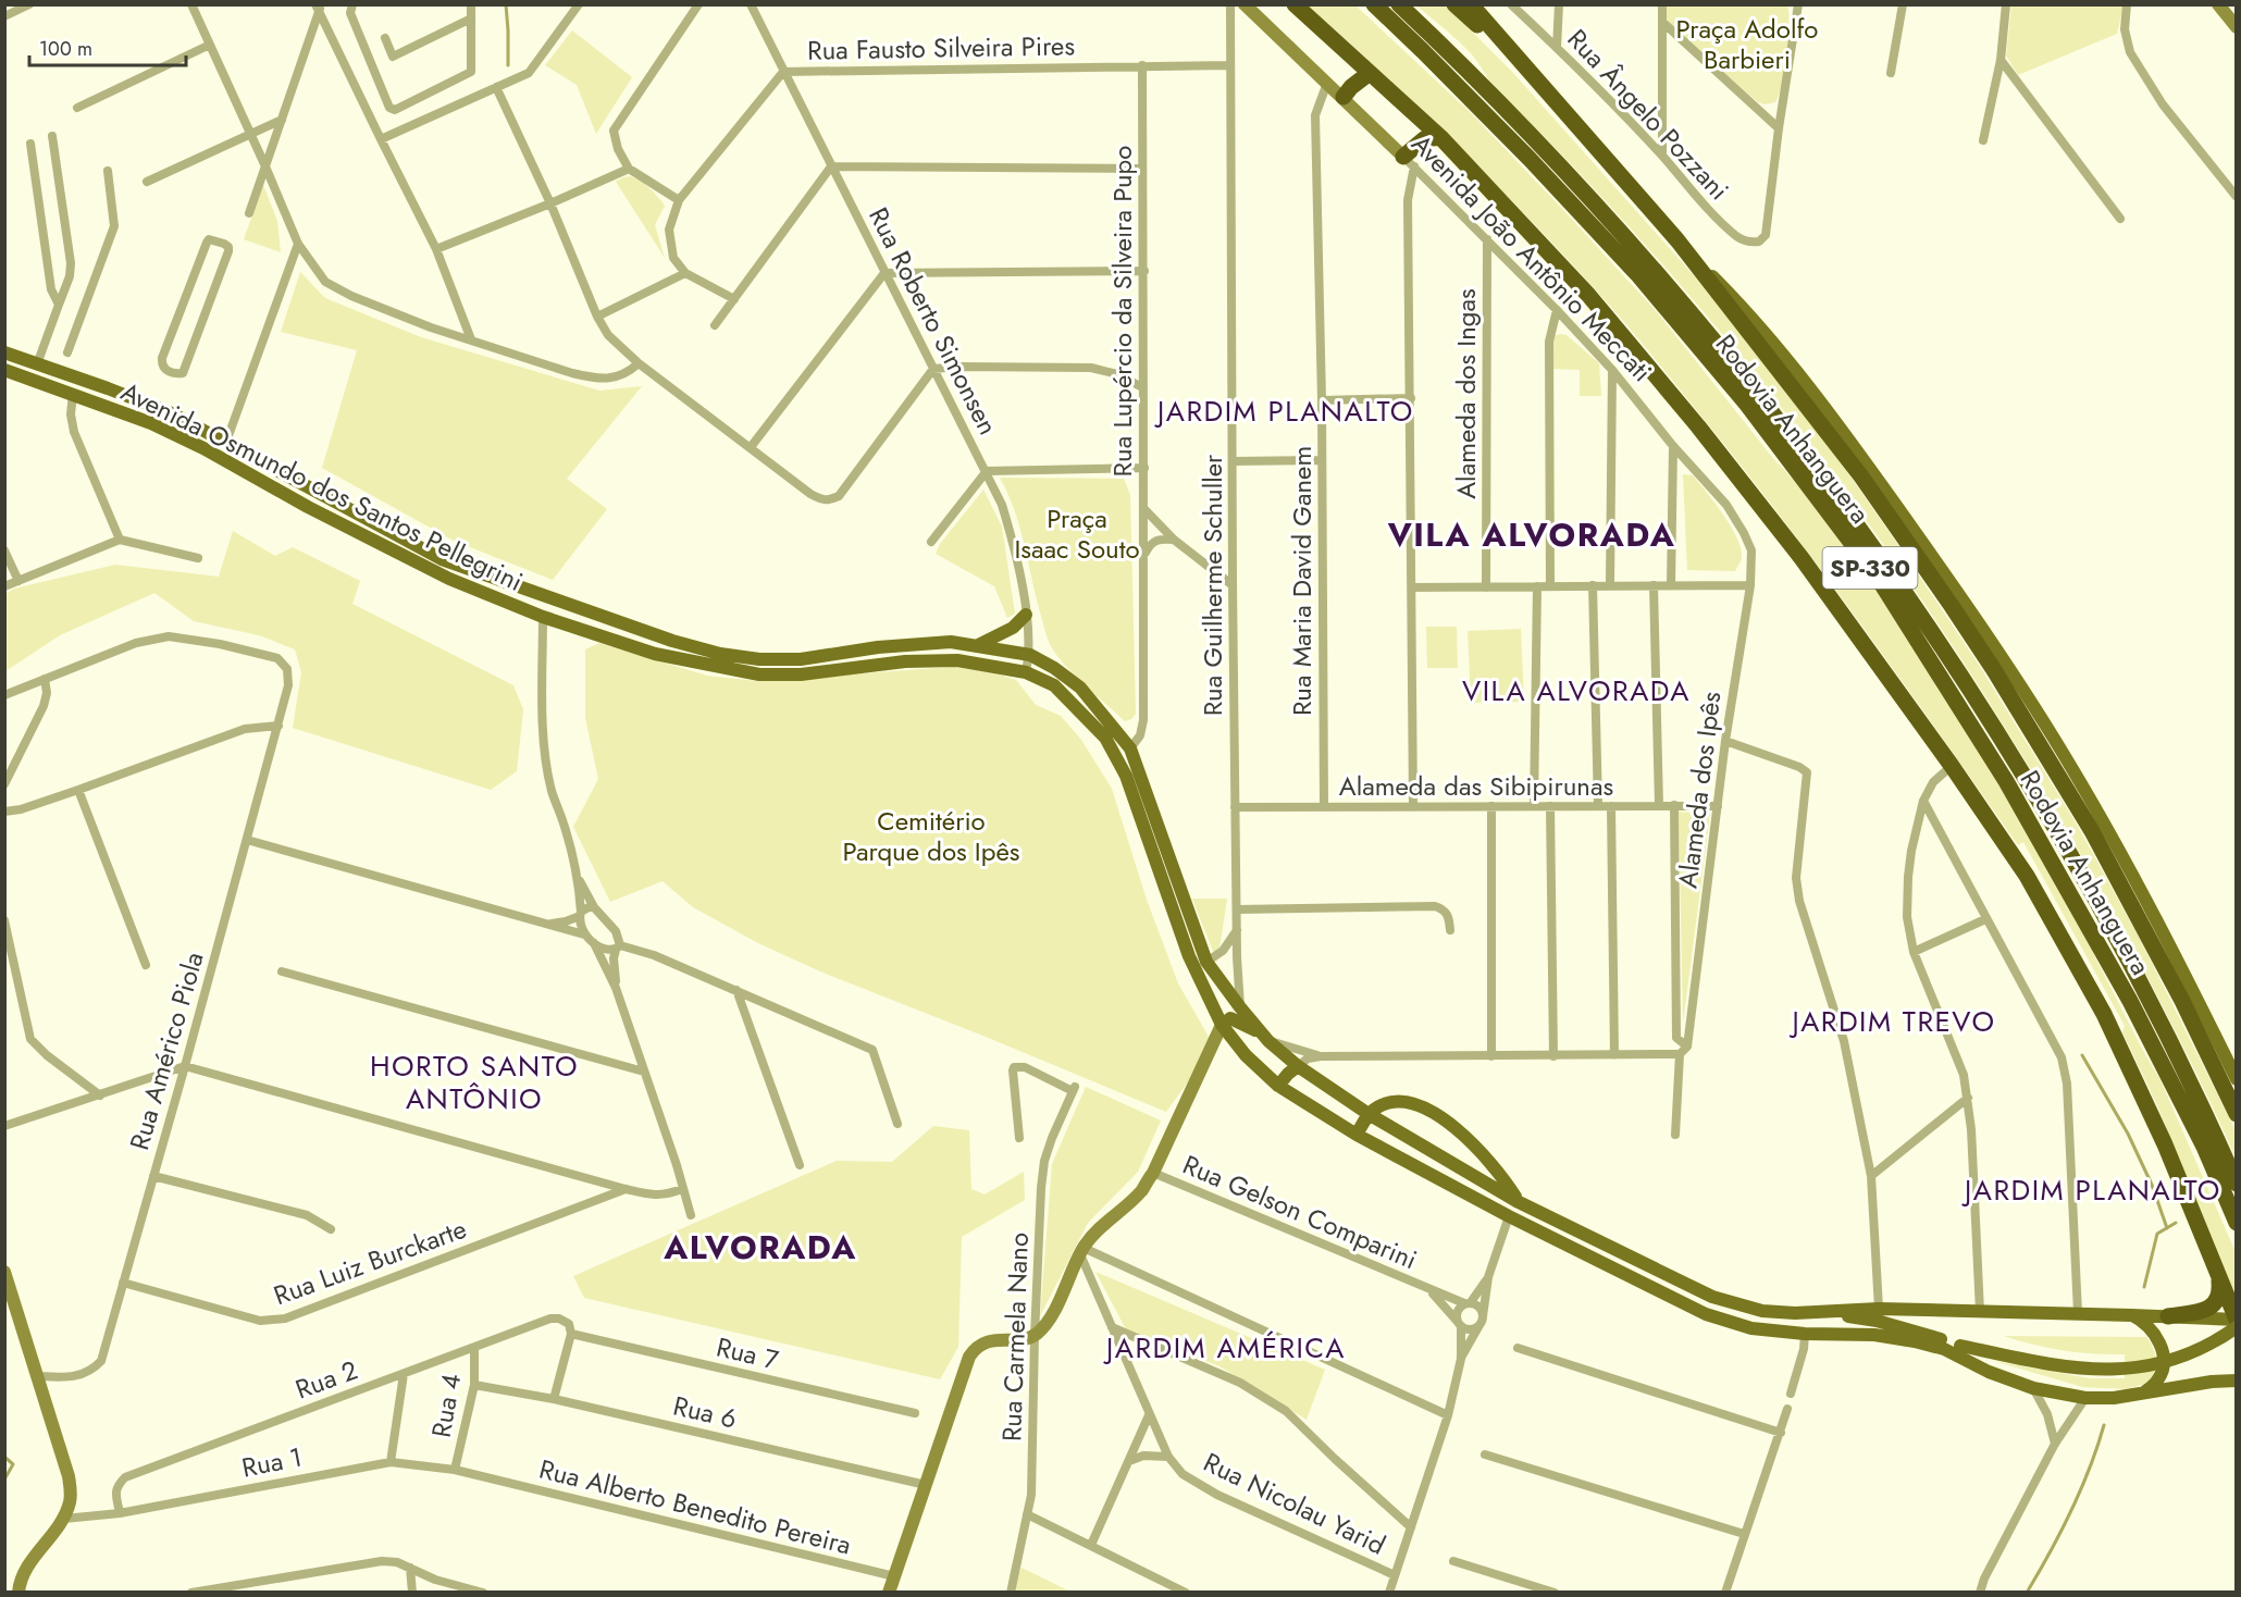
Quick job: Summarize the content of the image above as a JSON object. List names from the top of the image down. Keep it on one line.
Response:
{"streets":{"highway":["Rodovia Anhanguera","SP-330"],"main road":["Avenida Osmundo dos Santos Pellegrini"],"street":["Rua Fausto Silveira Pires","Rua Ângelo Pozzani","Avenida João Antônio Meccati","Rua Lupércio da Silveira Pupo","Rua Roberto Simonsen","Alameda dos Ingas","Rua Maria David Ganem","Rua Guilherme Schuller","Alameda das Sibipirunas","Alameda dos Ipês","Rua Américo Piola","Rua Gelson Comparini","Rua Luiz Burckarte","Rua Carmela Nano","Rua 7","Rua 2","Rua 4","Rua 6","Rua 1","Rua Nicolau Yarid","Rua Alberto Benedito Pereira"]},"crossings":[["Rua Fausto Silveira Pires","Rua Lupércio da Silveira Pupo"],["Rua Fausto Silveira Pires","Rua Roberto Simonsen"],["Rua Fausto Silveira Pires","Rua Guilherme Schuller"],["Avenida João Antônio Meccati","Alameda dos Ingas"],["Avenida João Antônio Meccati","Rua Maria David Ganem"],["Avenida João Antônio Meccati","Alameda dos Ipês"],["Rua Lupércio da Silveira Pupo","Avenida Osmundo dos Santos Pellegrini"],["Rua Roberto Simonsen","Avenida Osmundo dos Santos Pellegrini"],["Avenida Osmundo dos Santos Pellegrini","Rua Guilherme Schuller"],["Rua Maria David Ganem","Alameda das Sibipirunas"],["Rua Guilherme Schuller","Alameda das Sibipirunas"],["Alameda das Sibipirunas","Alameda dos Ipês"],["Rua Américo Piola","Rua Luiz Burckarte"],["Rua 7","Rua 2"],["Rua 2","Rua 4"],["Rua 2","Rua 1"],["Rua 4","Rua 6"],["Rua 4","Rua 1"],["Rua 1","Rua Alberto Benedito Pereira"]],"districts":["JARDIM PLANALTO","VILA ALVORADA","VILA ALVORADA","JARDIM TREVO","HORTO SANTO ANTÔNIO","JARDIM PLANALTO","ALVORADA","JARDIM AMÉRICA"],"parks":["Praça Adolfo Barbieri","Praça Isaac Souto","Cemitério Parque dos Ipês"],"scale_bar":"100 m"}
